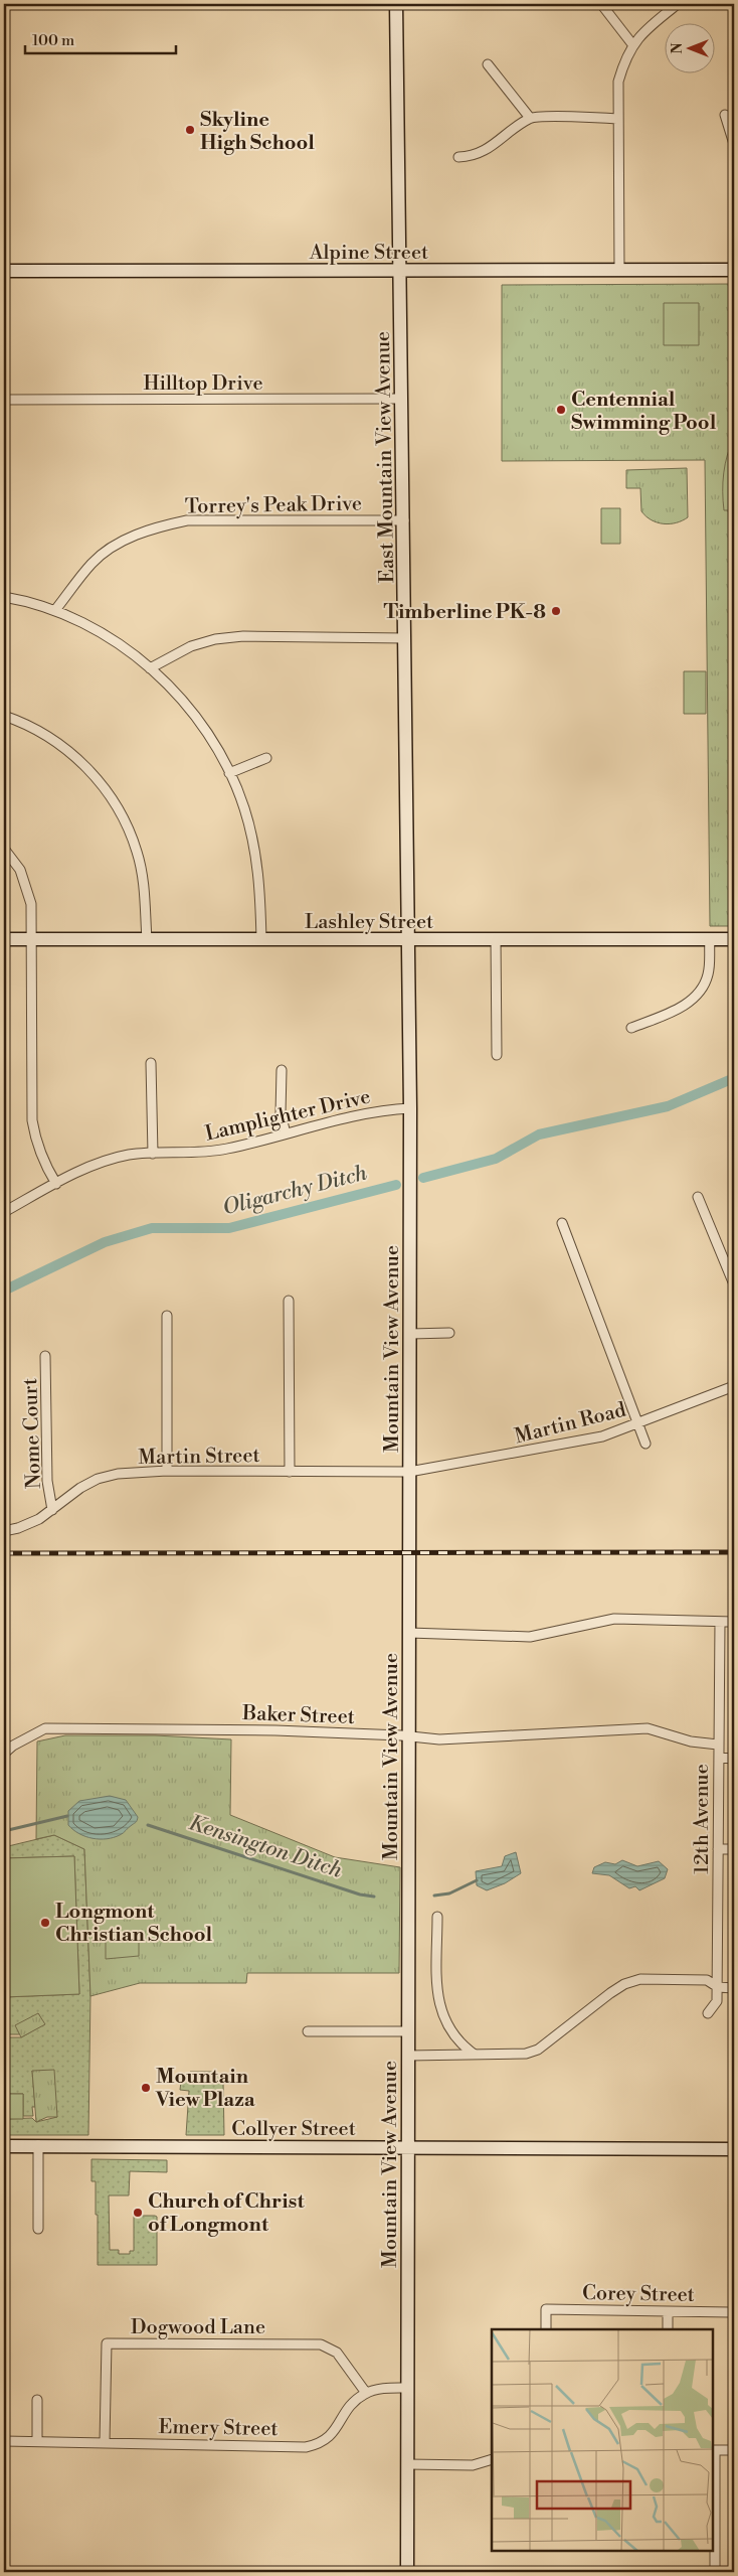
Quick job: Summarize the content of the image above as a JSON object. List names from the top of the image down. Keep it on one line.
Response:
{"streets":{"street":["Alpine Street","Hilltop Drive","East Mountain View Avenue","Torrey's Peak Drive","Lashley Street","Lamplighter Drive","Mountain View Avenue","Martin Road","Nome Court","Martin Street","Baker Street","12th Avenue","Collyer Street","Corey Street","Dogwood Lane","Emery Street"]},"crossings":[["Alpine Street","East Mountain View Avenue"],["Hilltop Drive","East Mountain View Avenue"],["East Mountain View Avenue","Torrey's Peak Drive"],["East Mountain View Avenue","Lashley Street"],["East Mountain View Avenue","Mountain View Avenue"],["Lashley Street","Mountain View Avenue"],["Lamplighter Drive","Mountain View Avenue"],["Mountain View Avenue","Martin Road"],["Mountain View Avenue","Martin Street"],["Mountain View Avenue","Baker Street"],["Mountain View Avenue","Collyer Street"],["Martin Road","Martin Street"],["Nome Court","Martin Street"],["Baker Street","12th Avenue"],["Dogwood Lane","Emery Street"]],"water":["Oligarchy Ditch","Kensington Ditch"],"places":["Skyline High School","Centennial Swimming Pool","Timberline PK-8","Longmont Christian School","Mountain View Plaza","Church of Christ of Longmont"],"scale_bar":"100 m","north":"left"}
